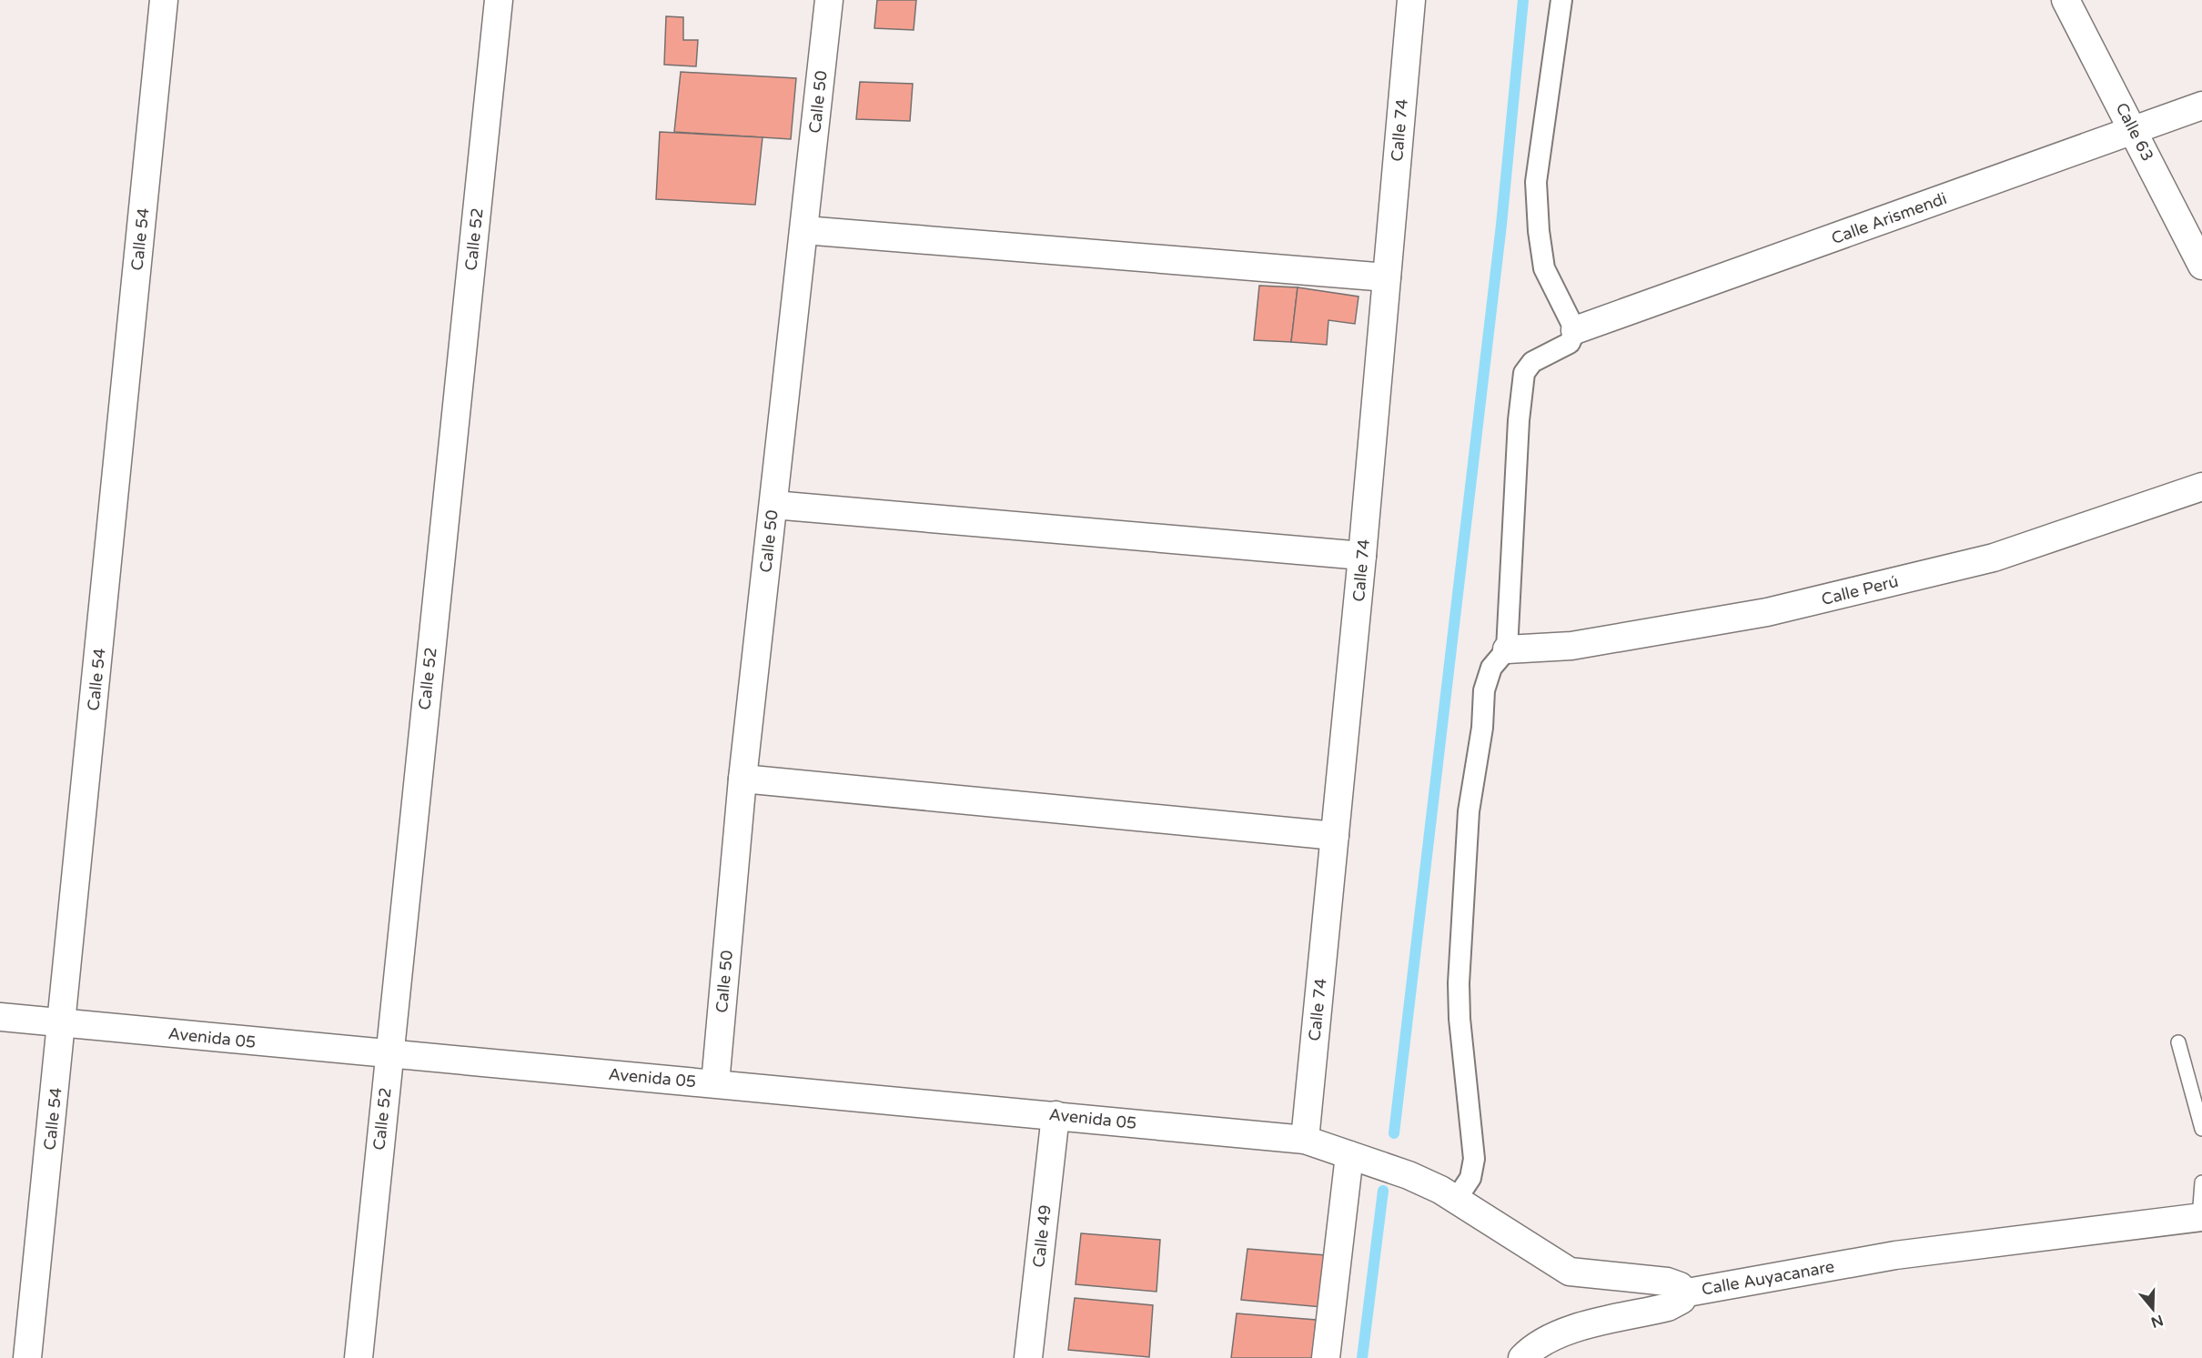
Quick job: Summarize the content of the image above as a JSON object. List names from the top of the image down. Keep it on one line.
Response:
{"streets":{"street":["Calle 50","Calle 74","Calle 63","Calle Arismendi","Calle 54","Calle 52","Calle Perú","Avenida 05","Calle 49","Calle Auyacanare"]},"crossings":[["Calle 50","Avenida 05"],["Calle 74","Avenida 05"],["Calle 74","Calle Auyacanare"],["Calle 63","Calle Arismendi"],["Calle 54","Avenida 05"],["Calle 52","Avenida 05"],["Avenida 05","Calle 49"],["Avenida 05","Calle Auyacanare"]],"north":"bottom"}
